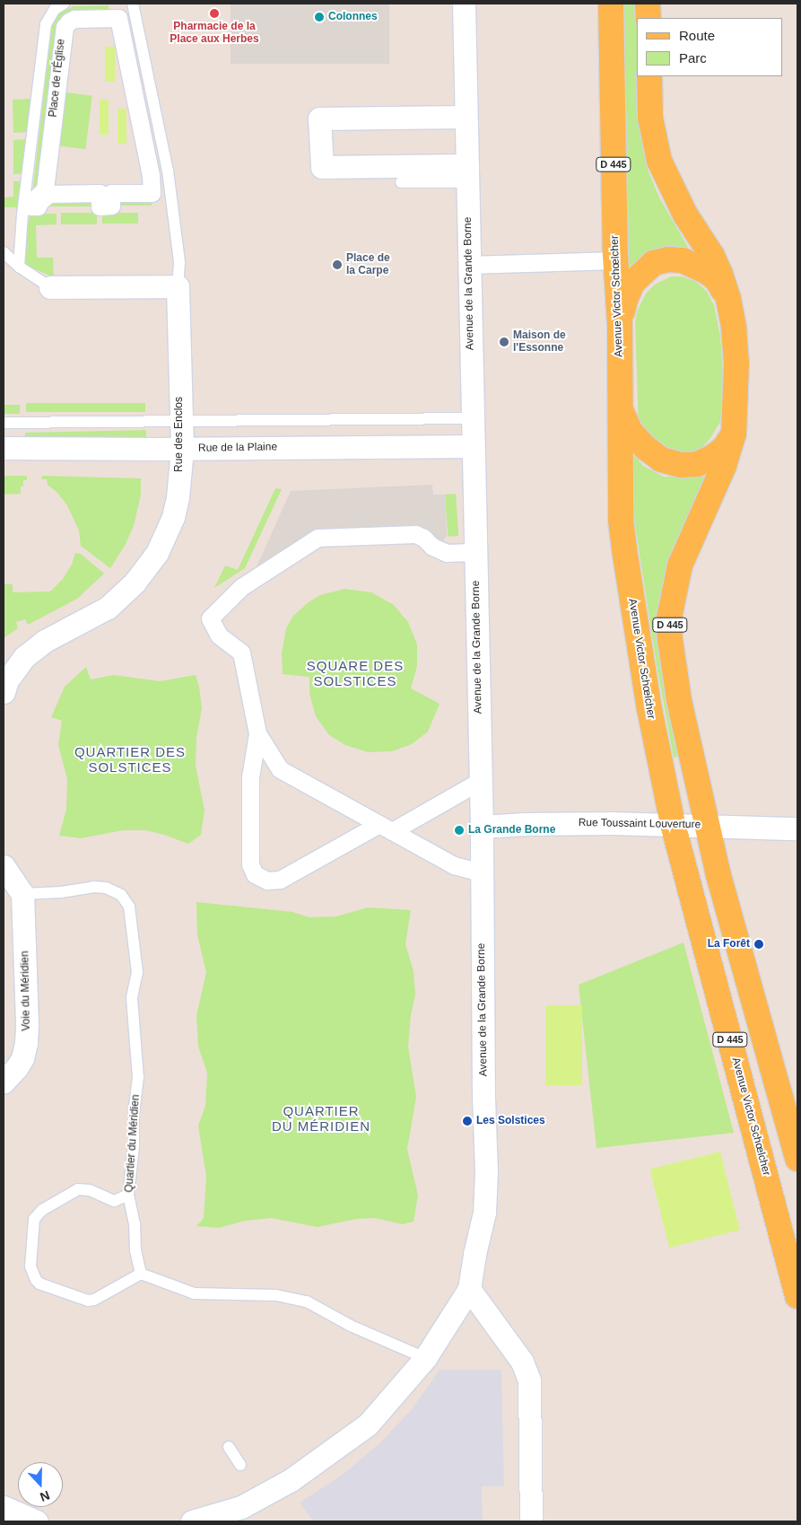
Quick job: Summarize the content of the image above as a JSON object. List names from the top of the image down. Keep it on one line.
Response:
{"streets":{"main road":["D 445","Avenue Victor Schœlcher"],"street":["Place de l'Église","Avenue de la Grande Borne","Rue des Enclos","Rue de la Plaine","Rue Toussaint Louverture","Voie du Méridien"],"lane":["Quartier du Méridien"]},"crossings":[["D 445","Rue Toussaint Louverture"],["Avenue de la Grande Borne","Rue de la Plaine"],["Avenue de la Grande Borne","Rue Toussaint Louverture"],["Avenue Victor Schœlcher","Rue Toussaint Louverture"],["Rue des Enclos","Rue de la Plaine"],["Voie du Méridien","Quartier du Méridien"]],"districts":["SQUARE DES SOLSTICES","QUARTIER DES SOLSTICES","QUARTIER DU MÉRIDIEN"],"places":["Pharmacie de la Place aux Herbes","Colonnes","Place de la Carpe","Maison de l'Essonne","La Grande Borne","La Forêt","Les Solstices"],"legend":["Route","Parc"],"north":"bottom"}
